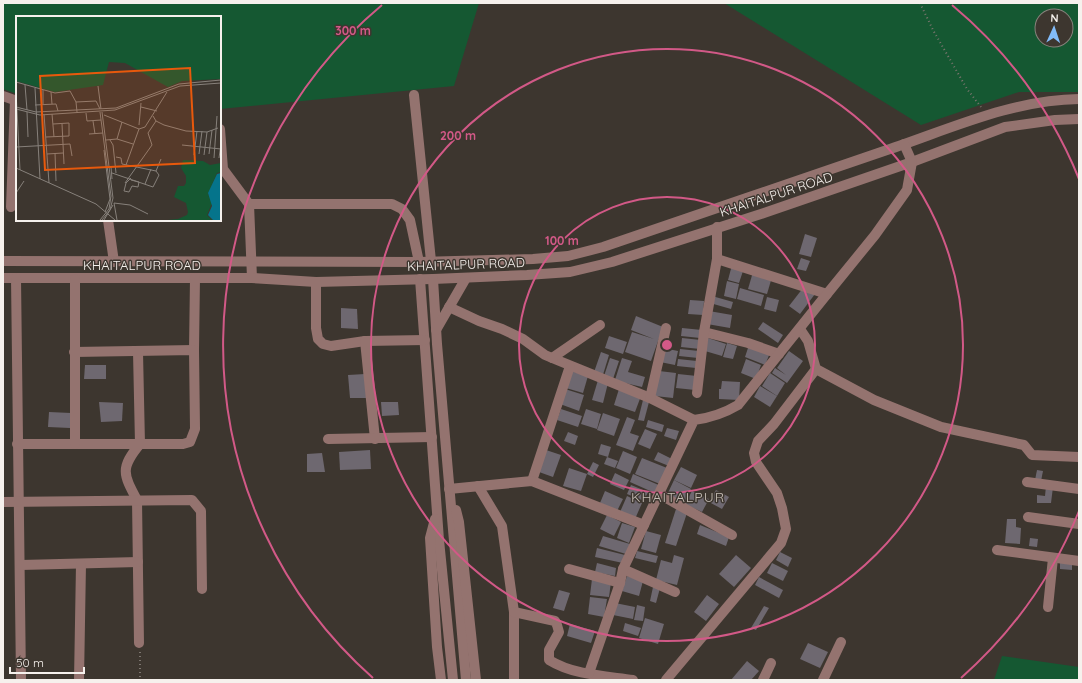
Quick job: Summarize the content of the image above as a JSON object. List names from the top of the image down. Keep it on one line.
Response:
{"streets":{"street":["KHAITALPUR ROAD"]},"districts":["KHAITALPUR"],"scale_bar":"50 m","north":"top","rings":["300 m","200 m","100 m"]}
